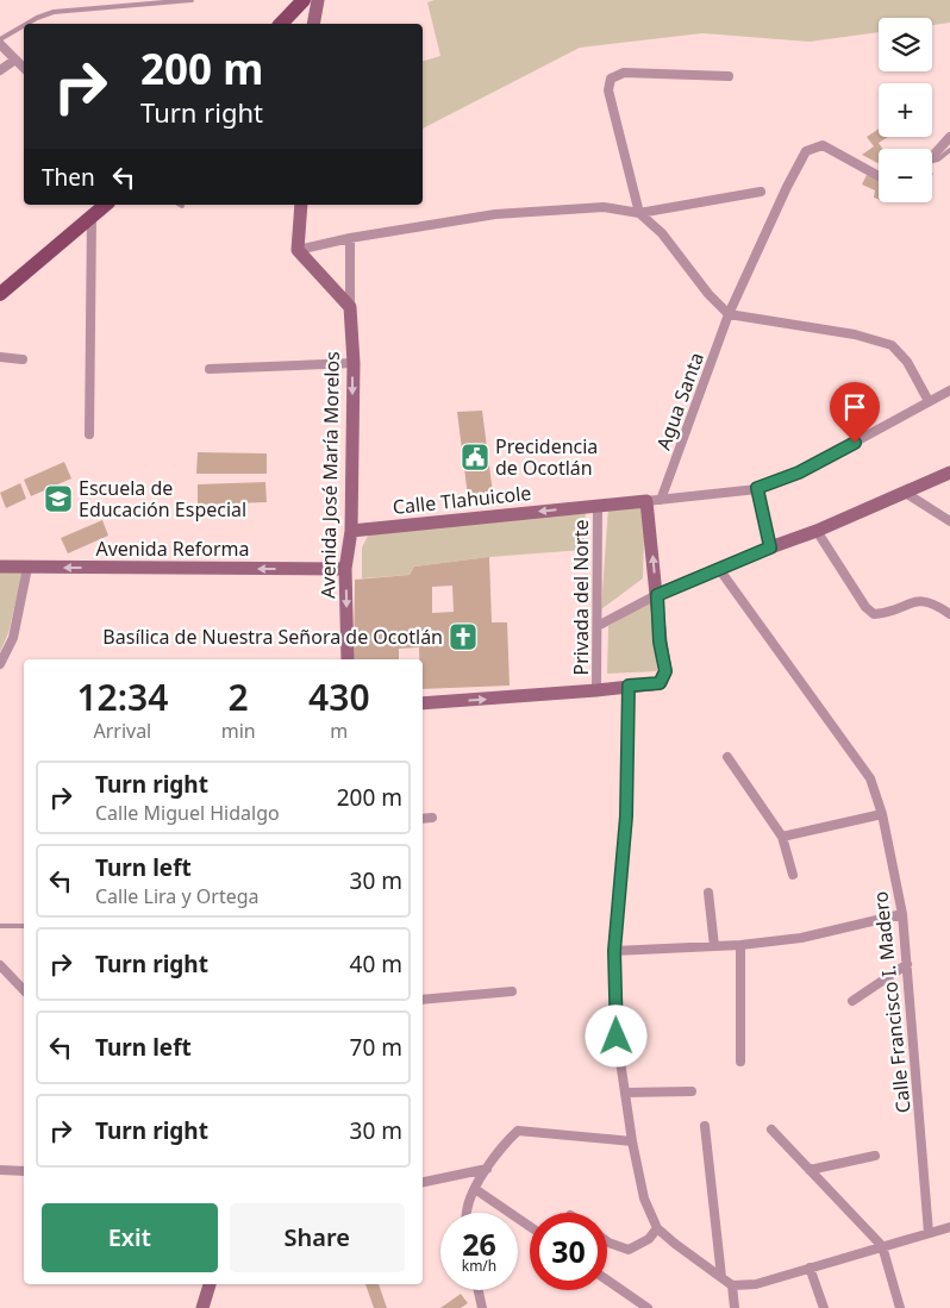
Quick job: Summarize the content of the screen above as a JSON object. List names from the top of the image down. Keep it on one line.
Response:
{"streets":{"street":["Agua Santa","Avenida José María Morelos","Calle Tlahuicole","Avenida Reforma","Privada del Norte","Calle Francisco I. Madero"]},"crossings":[["Agua Santa","Calle Tlahuicole"],["Avenida José María Morelos","Calle Tlahuicole"],["Avenida José María Morelos","Avenida Reforma"],["Calle Tlahuicole","Privada del Norte"]],"one_way":["Avenida José María Morelos","Calle Tlahuicole","Avenida Reforma"],"places":{"public building":["Precidencia de Ocotlán"],"school or university":["Escuela de Educación Especial"],"church":["Basílica de Nuestra Señora de Ocotlán"]},"page":{"map_buttons":["+","−"],"turn":["200 m","Turn right"],"then":"Then","eta":["12:34","Arrival","2","min","430","m"],"list":[{"name":"Turn right","note":"Calle Miguel Hidalgo","value":"200 m"},{"name":"Turn left","note":"Calle Lira y Ortega","value":"30 m"},{"name":"Turn right","value":"40 m"},{"name":"Turn left","value":"70 m"},{"name":"Turn right","value":"30 m"}],"buttons":["Exit","Share"],"speed":"26 km/h","limit":"30"}}
